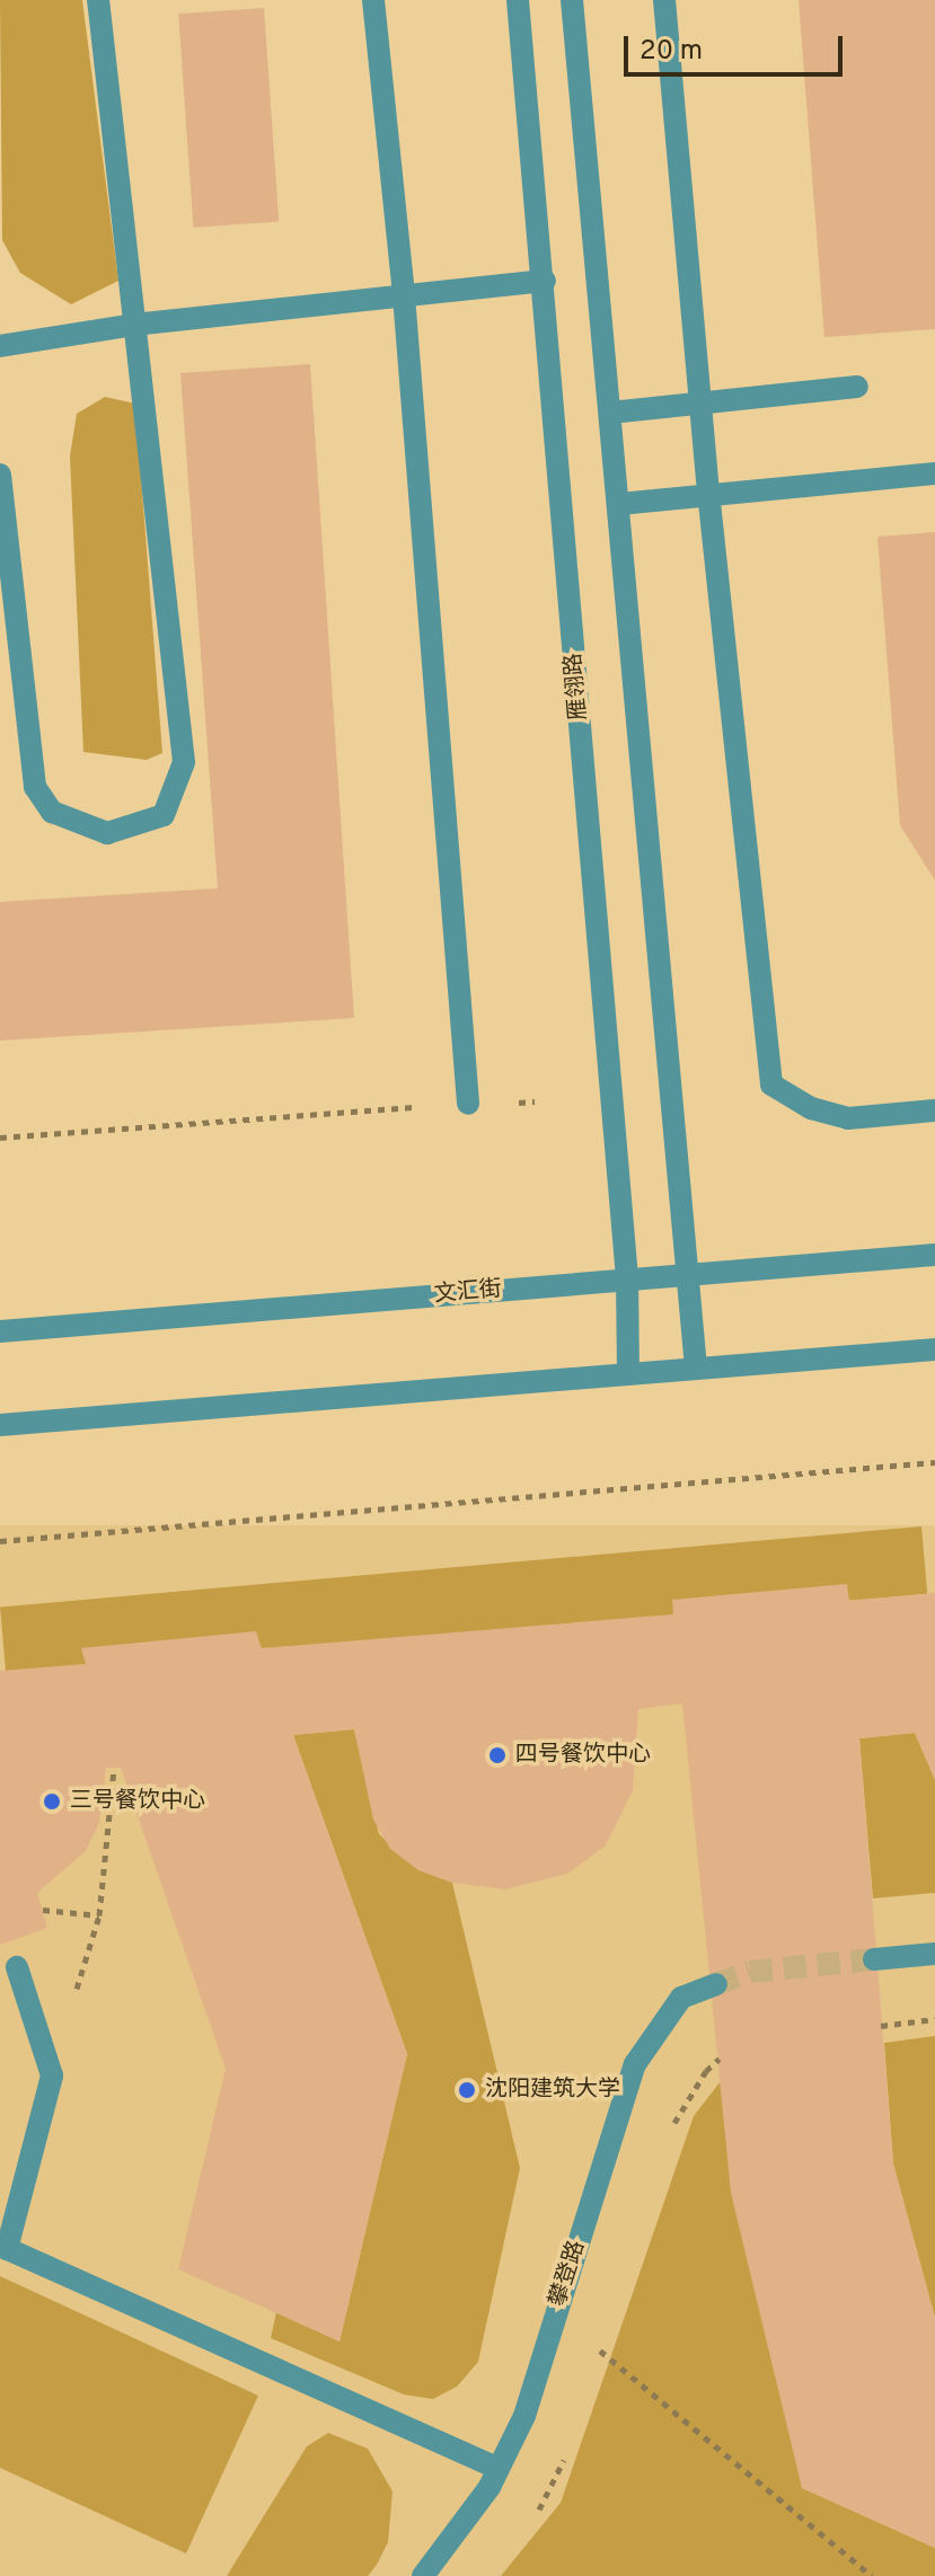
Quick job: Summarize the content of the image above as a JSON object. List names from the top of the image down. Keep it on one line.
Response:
{"streets":{"street":["雁翎路","文汇街","攀登路"]},"crossings":[["雁翎路","文汇街"]],"places":["四号餐饮中心","三号餐饮中心","沈阳建筑大学"],"scale_bar":"20 m"}
